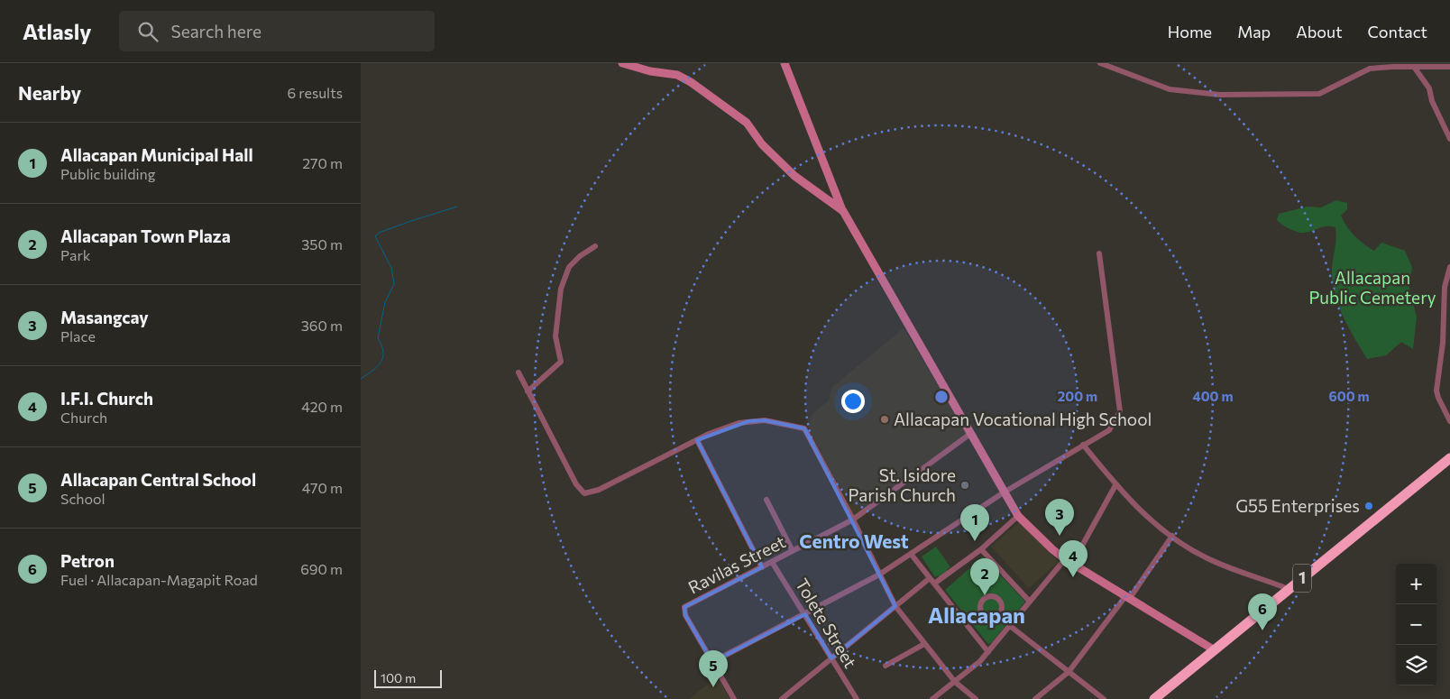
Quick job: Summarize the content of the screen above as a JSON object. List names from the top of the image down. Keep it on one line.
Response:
{"streets":{"highway":["1"],"street":["Ravilas Street","Tolete Street"]},"crossings":[["Ravilas Street","Tolete Street"]],"districts":["Centro West","Allacapan"],"parks":["Allacapan Public Cemetery"],"places":["Allacapan Vocational High School","St. Isidore Parish Church","G55 Enterprises"],"scale_bar":"100 m","page":{"header":"Atlasly","search":"Search here","nav":["Home","Map","About","Contact"],"heading":["Nearby","6 results"],"list":[{"mark":"1","name":"Allacapan Municipal Hall","note":"Public building","value":"270 m"},{"mark":"2","name":"Allacapan Town Plaza","note":"Park","value":"350 m"},{"mark":"3","name":"Masangcay","note":"Place","value":"360 m"},{"mark":"4","name":"I.F.I. Church","note":"Church","value":"420 m"},{"mark":"5","name":"Allacapan Central School","note":"School","value":"470 m"},{"mark":"6","name":"Petron","note":"Fuel · Allacapan-Magapit Road","value":"690 m"}],"pins":["3","1","4","2","6","5"],"map_buttons":["+","−"],"scale":"100 m"},"rings":["200 m","400 m","600 m"]}
